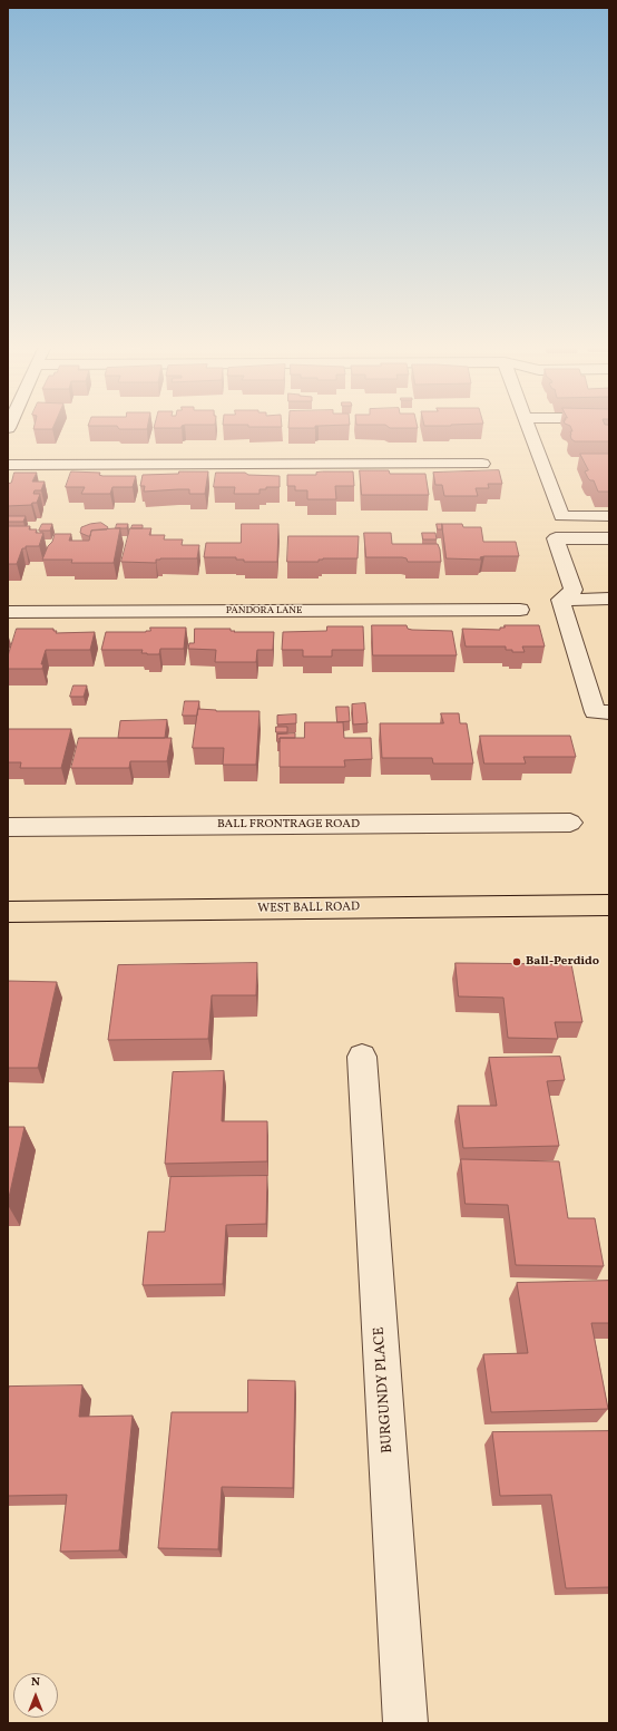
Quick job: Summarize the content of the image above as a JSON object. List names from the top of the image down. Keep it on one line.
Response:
{"streets":{"main road":["WEST BALL ROAD"],"street":["PANDORA LANE","BALL FRONTRAGE ROAD","BURGUNDY PLACE"]},"places":["Ball-Perdido"],"north":"top"}
